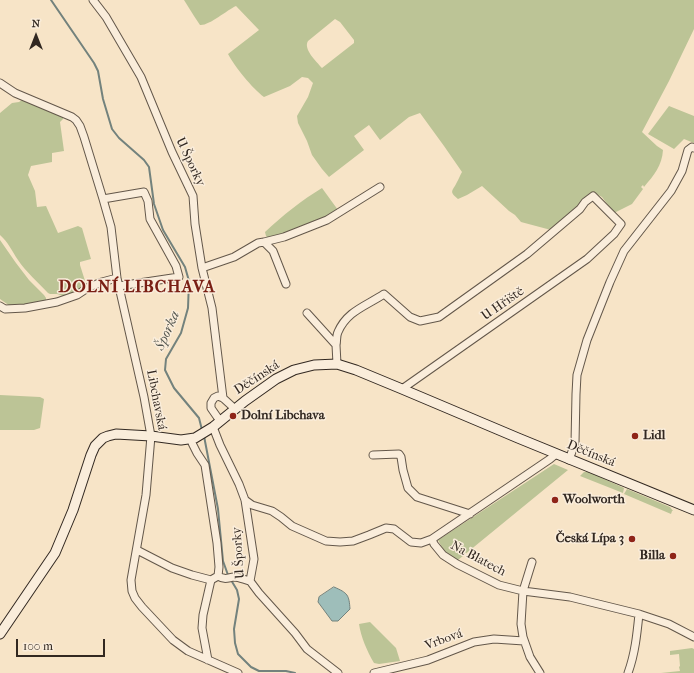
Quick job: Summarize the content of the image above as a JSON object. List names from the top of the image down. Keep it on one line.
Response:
{"streets":{"main road":["Děčínská"],"street":["U Šporky","U Hřiště","Libchavská","Na Blatech","Vrbová"]},"crossings":[["U Šporky","Děčínská"],["U Šporky","Na Blatech"],["U Hřiště","Děčínská"],["Děčínská","Libchavská"]],"districts":["DOLNÍ LIBCHAVA"],"water":["Šporka"],"places":["Dolní Libchava","Lidl","Woolworth","Česká Lípa 3","Billa"],"scale_bar":"100 m","north":"top"}
